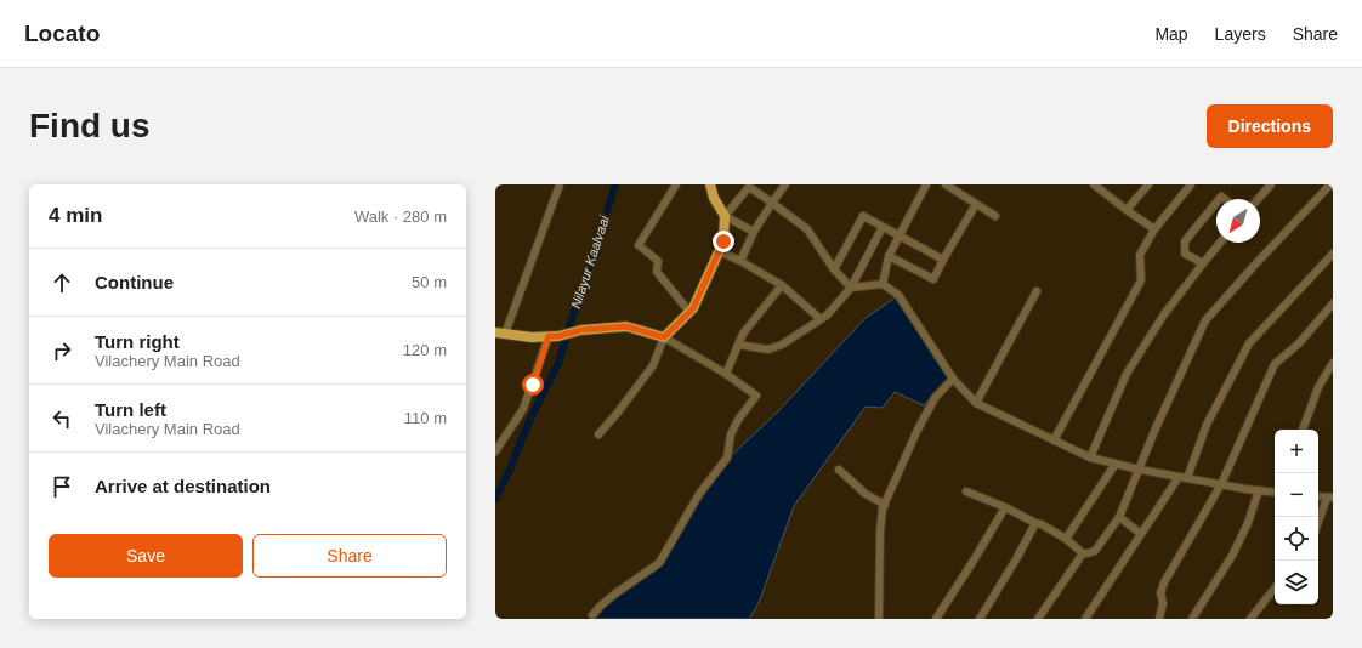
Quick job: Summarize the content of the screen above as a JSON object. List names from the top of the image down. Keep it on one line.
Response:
{"water":["Nilayur Kaalvaai"],"north":"bottom left","page":{"header":"Locato","nav":["Map","Layers","Share"],"buttons":["Directions",["Save","Share"]],"title":"Find us","heading":["4 min","Walk · 280 m"],"list":[["Continue","50 m"],["Turn right","Vilachery Main Road","120 m"],["Turn left","Vilachery Main Road","110 m"],"Arrive at destination"],"map_buttons":["+","−"]}}
